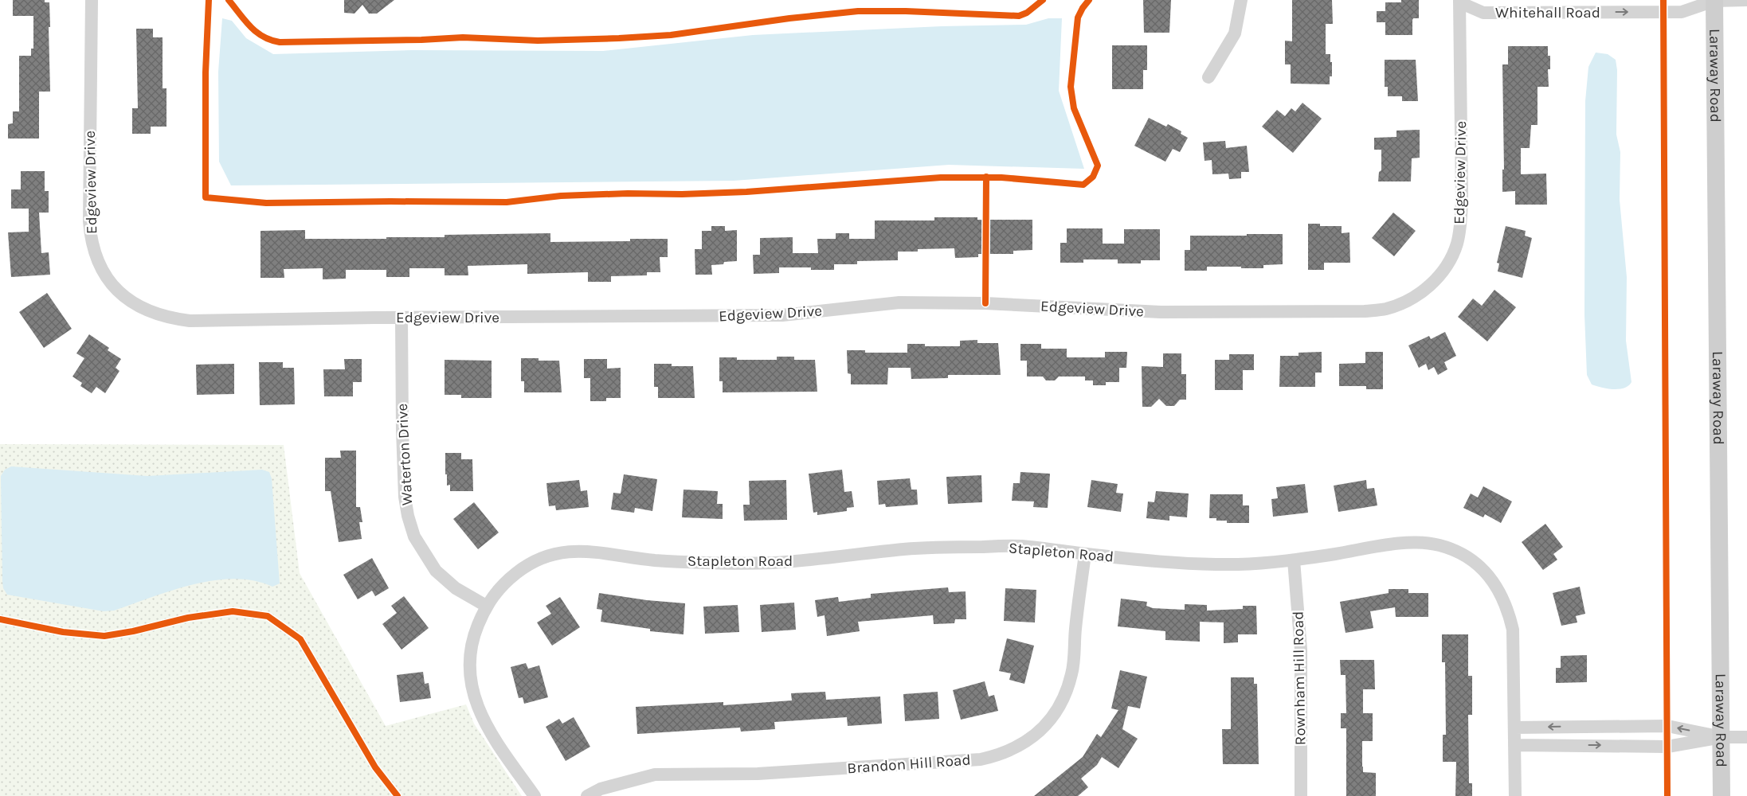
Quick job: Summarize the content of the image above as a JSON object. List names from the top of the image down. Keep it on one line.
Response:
{"streets":{"main road":["Laraway Road"],"street":["Whitehall Road","Edgeview Drive","Waterton Drive","Stapleton Road","Rownham Hill Road","Brandon Hill Road"]},"crossings":[["Whitehall Road","Laraway Road"],["Whitehall Road","Edgeview Drive"],["Edgeview Drive","Waterton Drive"],["Waterton Drive","Stapleton Road"],["Stapleton Road","Rownham Hill Road"],["Stapleton Road","Brandon Hill Road"]],"one_way":["Whitehall Road"]}
